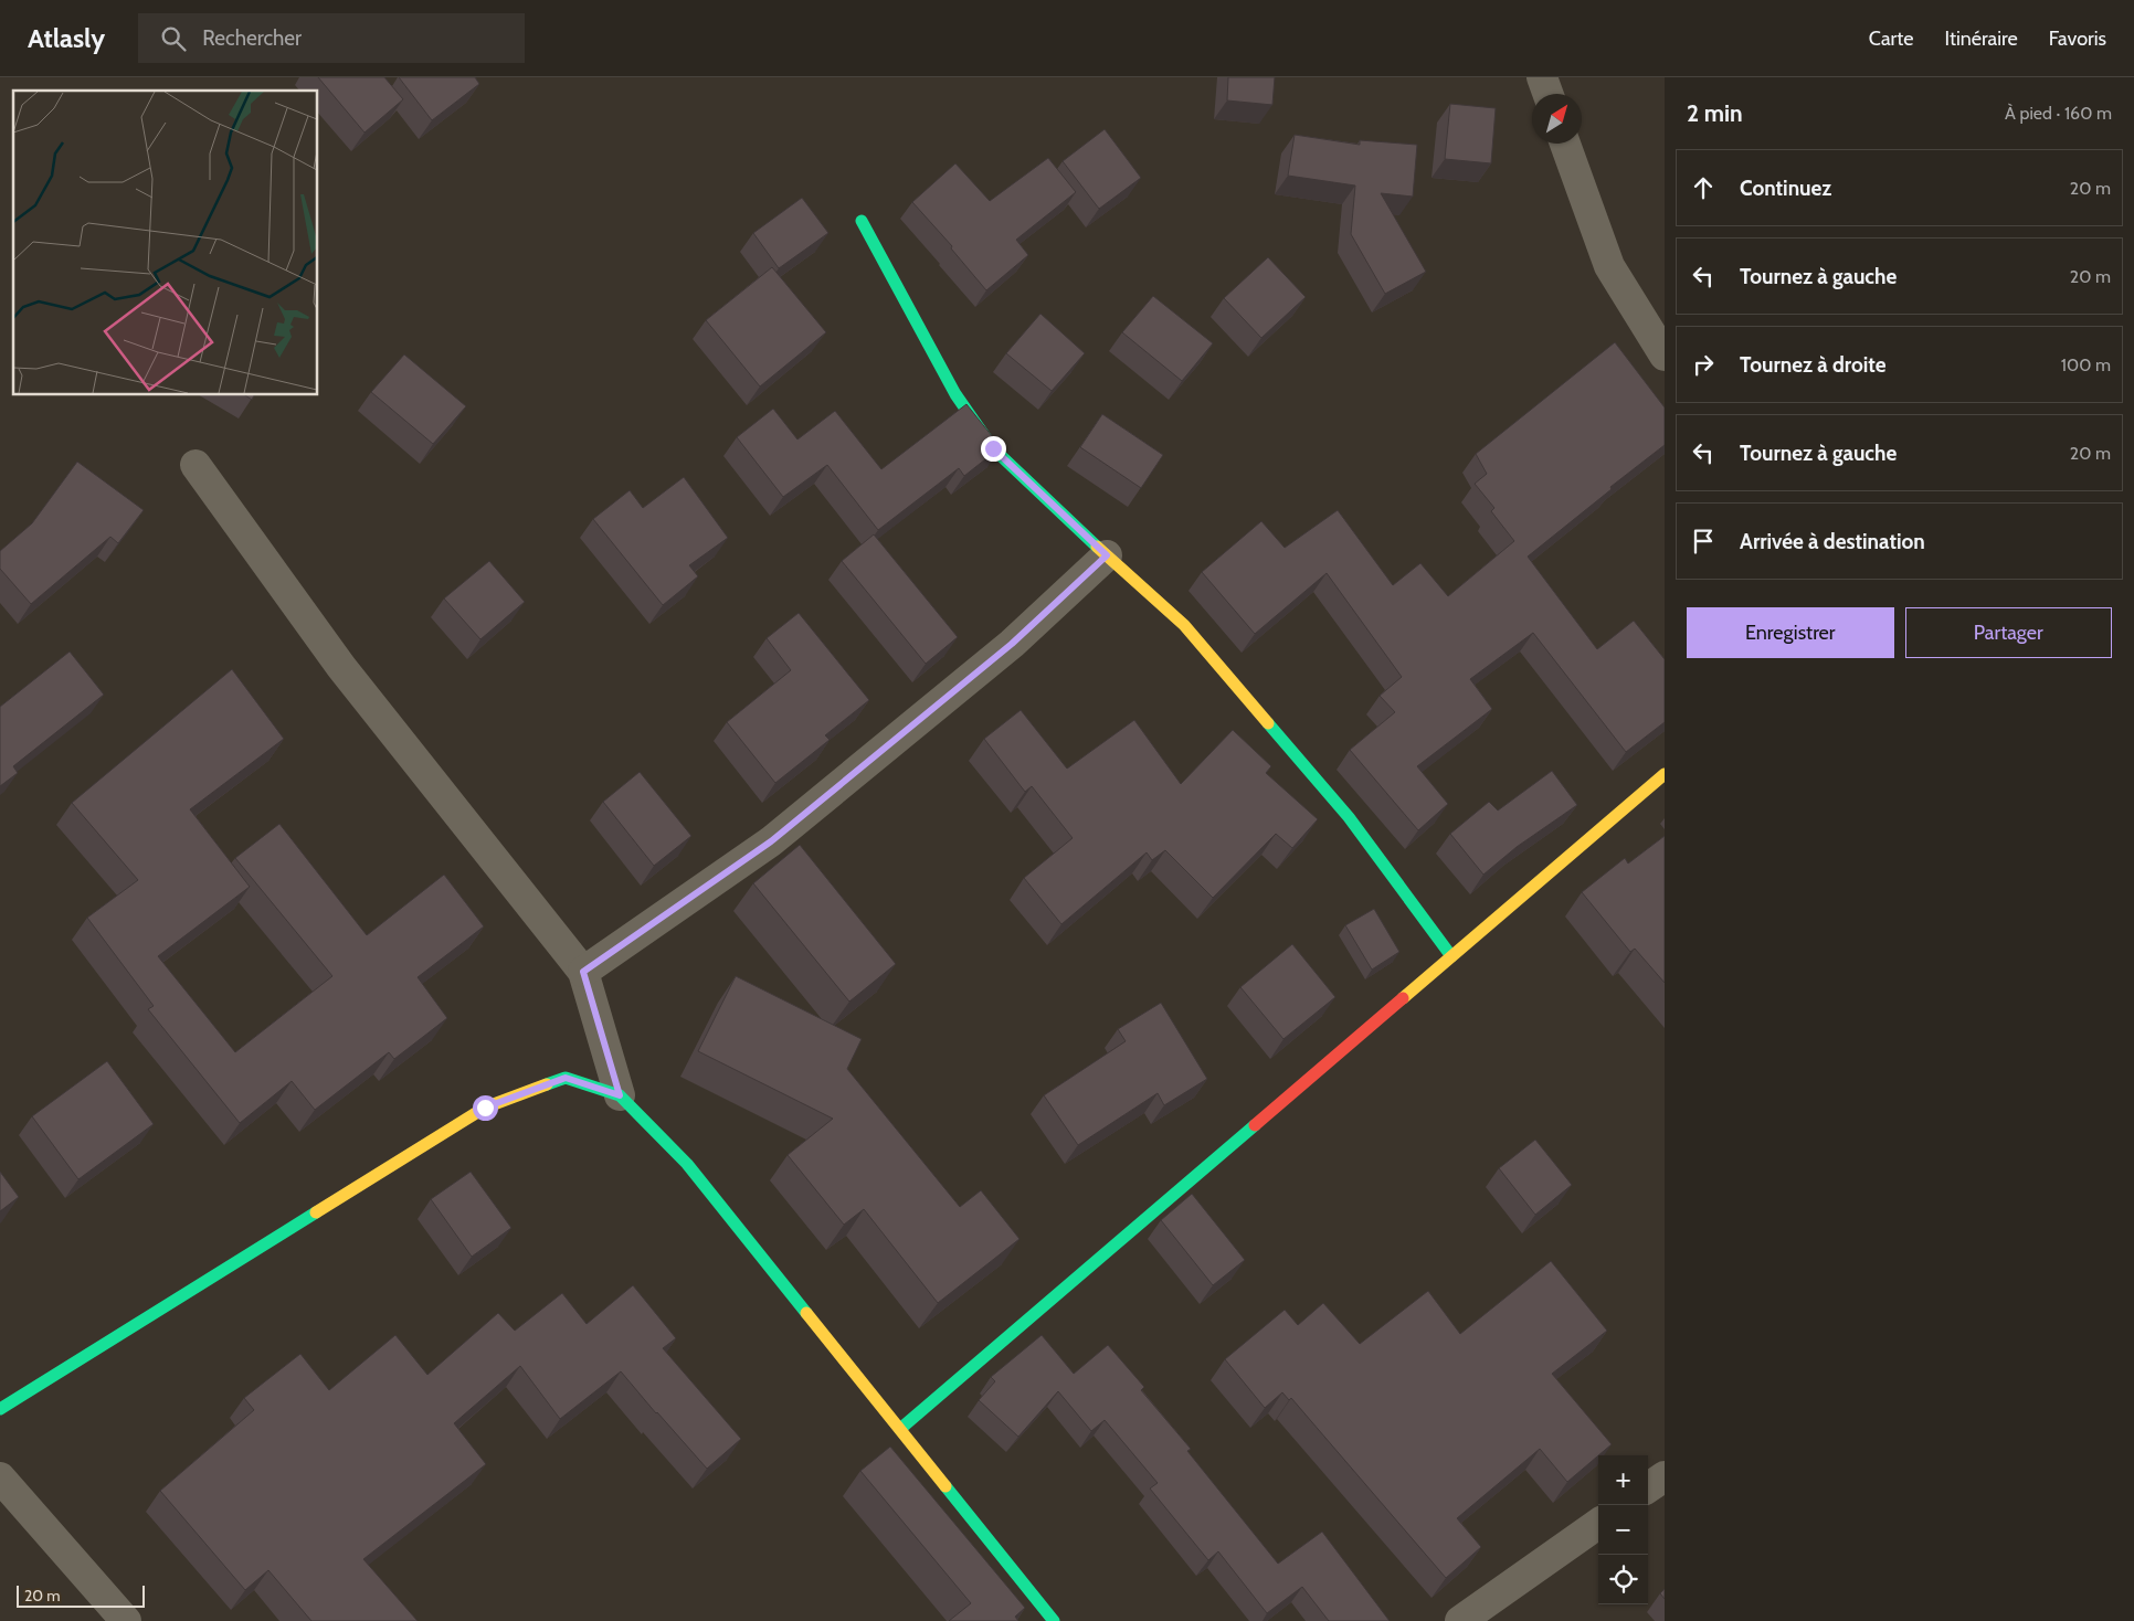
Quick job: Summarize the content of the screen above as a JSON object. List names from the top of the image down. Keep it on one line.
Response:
{"scale_bar":"20 m","north":"top right","page":{"header":"Atlasly","search":"Rechercher","nav":["Carte","Itinéraire","Favoris"],"heading":["2 min","À pied · 160 m"],"list":[["Continuez","20 m"],["Tournez à gauche","20 m"],["Tournez à droite","100 m"],["Tournez à gauche","20 m"],"Arrivée à destination"],"buttons":["Enregistrer","Partager"],"map_buttons":["+","−"],"scale":"20 m"}}
